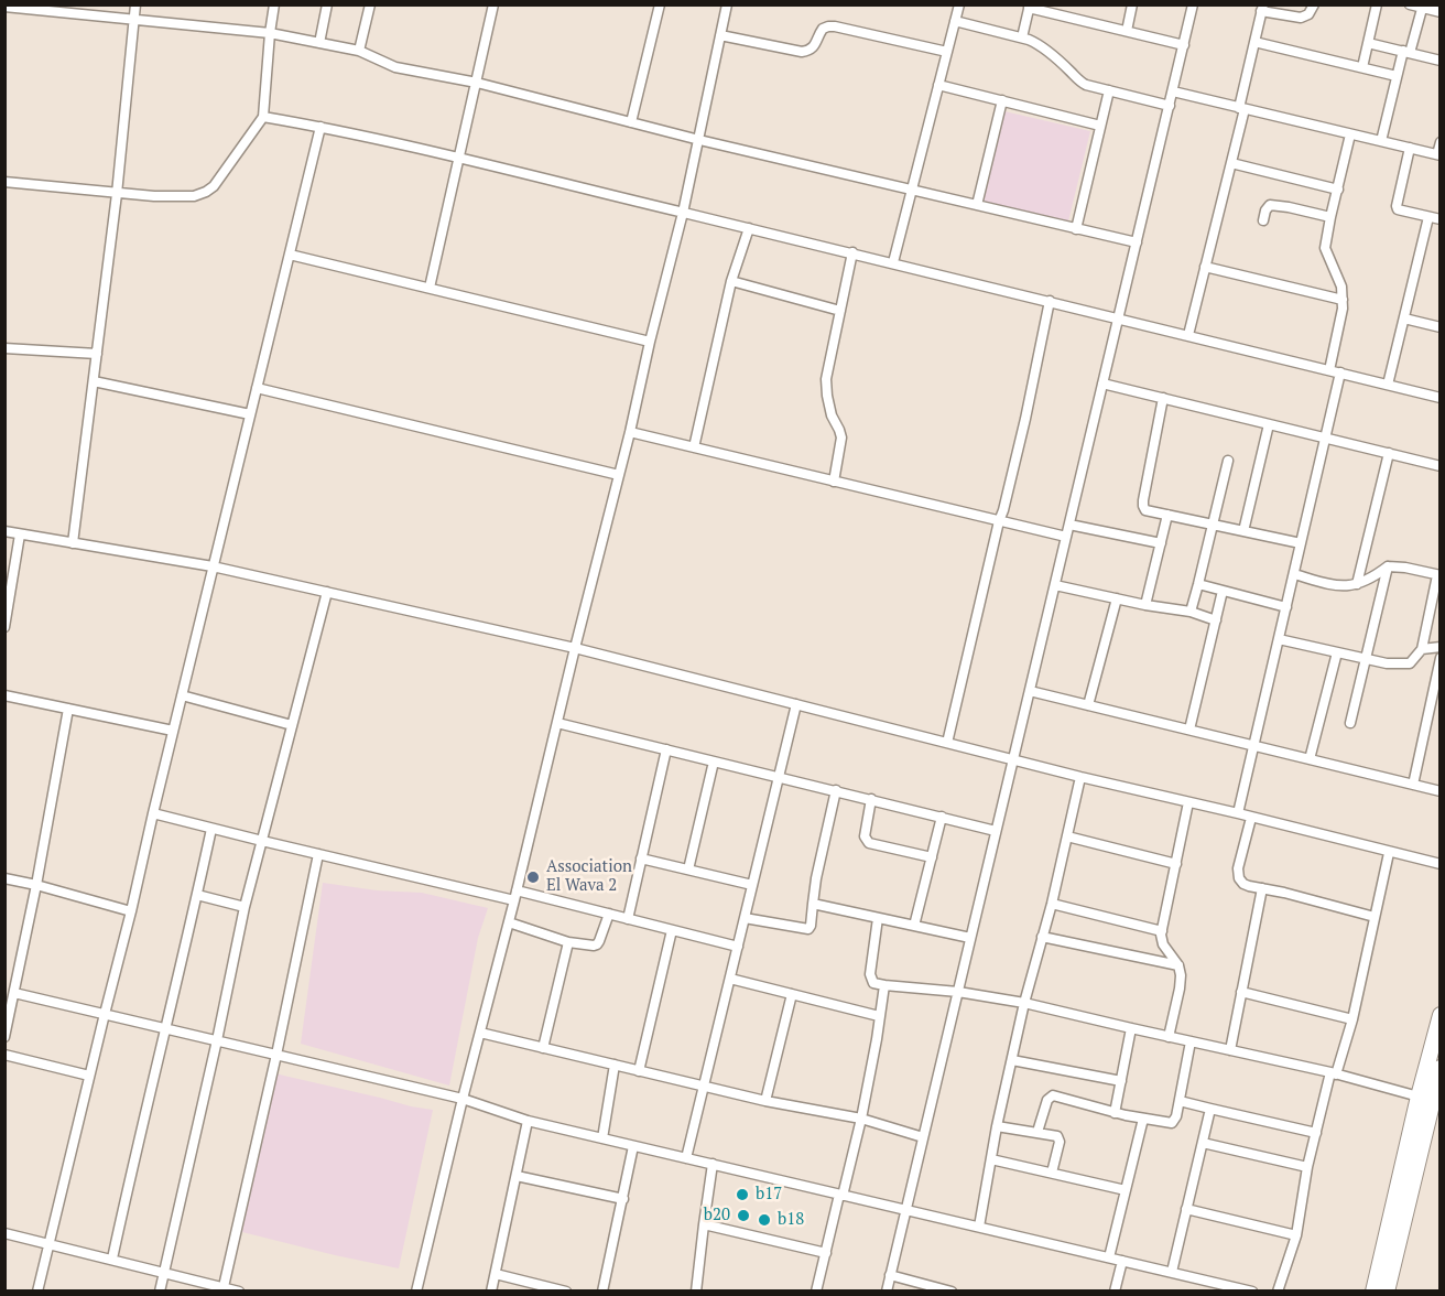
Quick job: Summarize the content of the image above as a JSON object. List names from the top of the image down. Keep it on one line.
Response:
{"places":["Association El Wava 2","b17","b20","b18"]}
